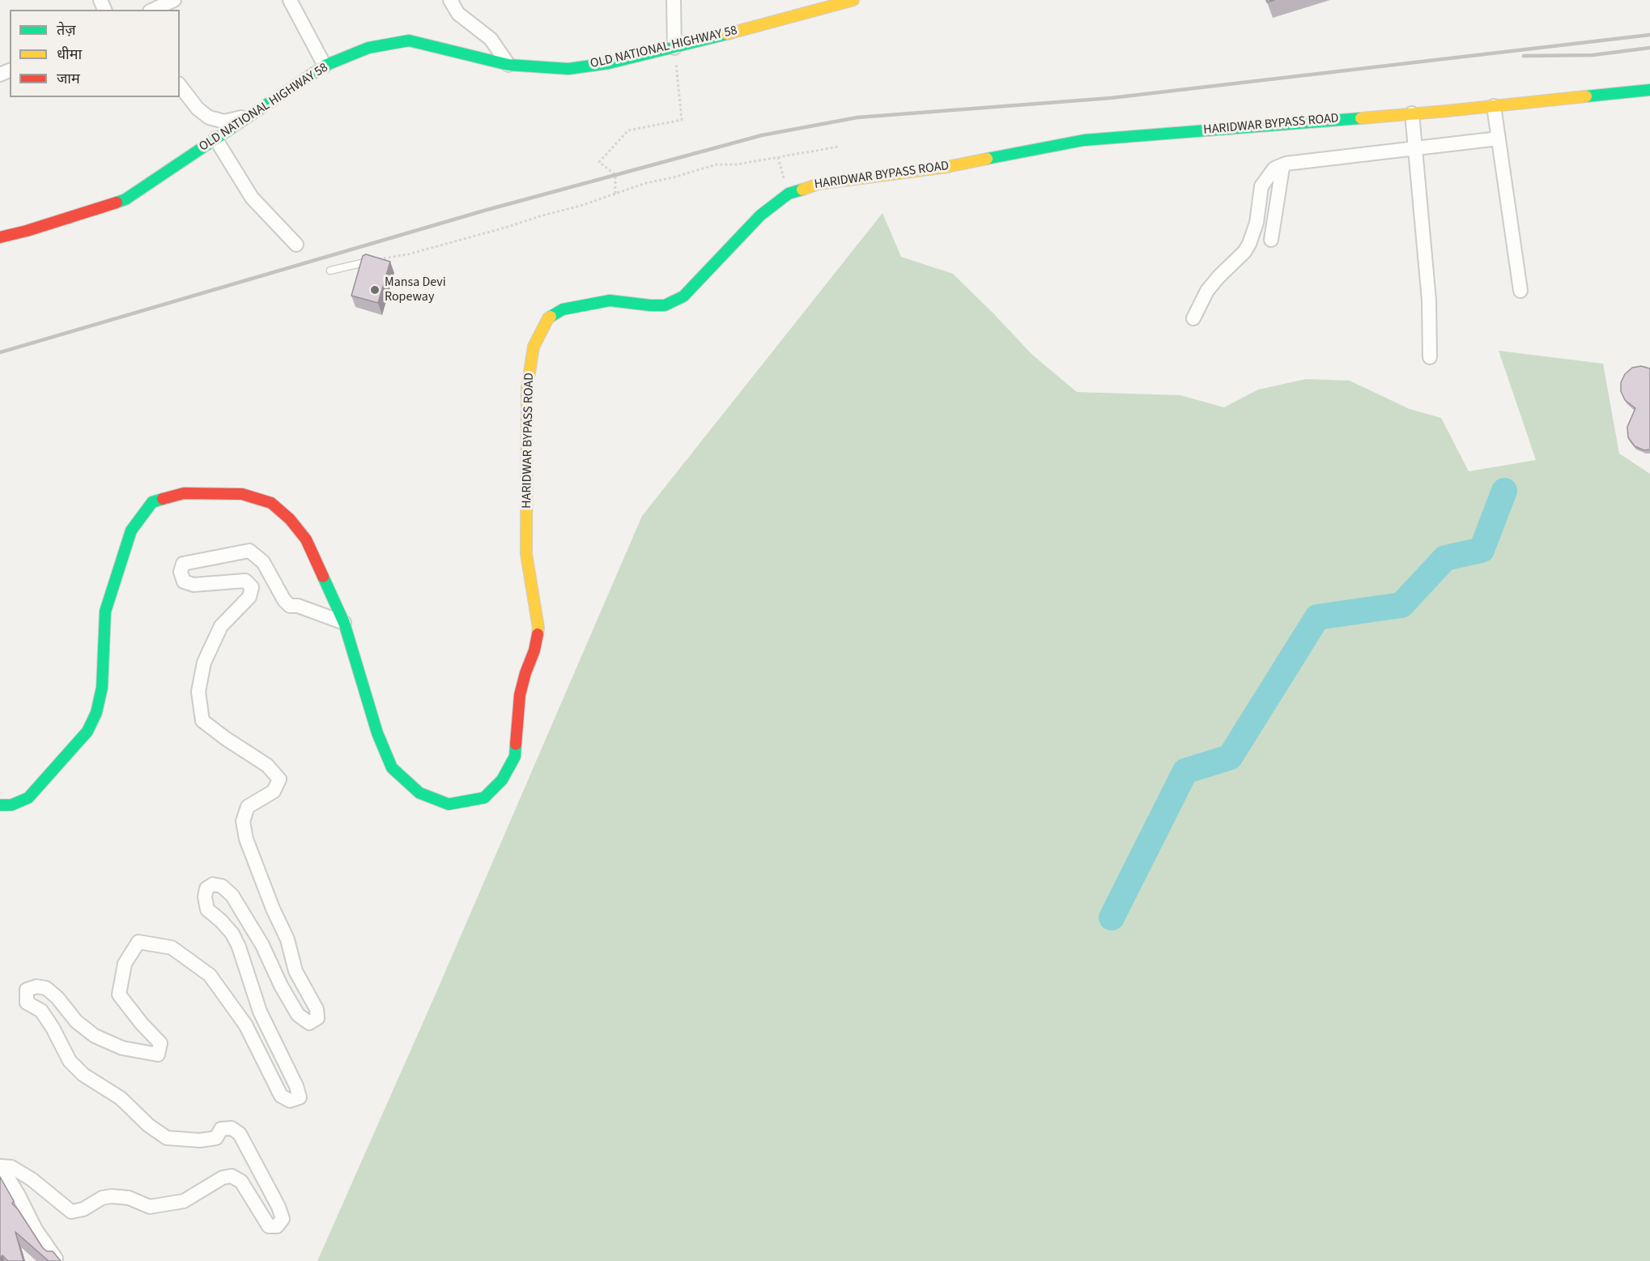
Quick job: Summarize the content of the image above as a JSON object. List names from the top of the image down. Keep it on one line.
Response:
{"streets":{"main road":["OLD NATIONAL HIGHWAY 58","HARIDWAR BYPASS ROAD"]},"places":["Mansa Devi Ropeway"],"legend":["तेज़","धीमा","जाम"]}
